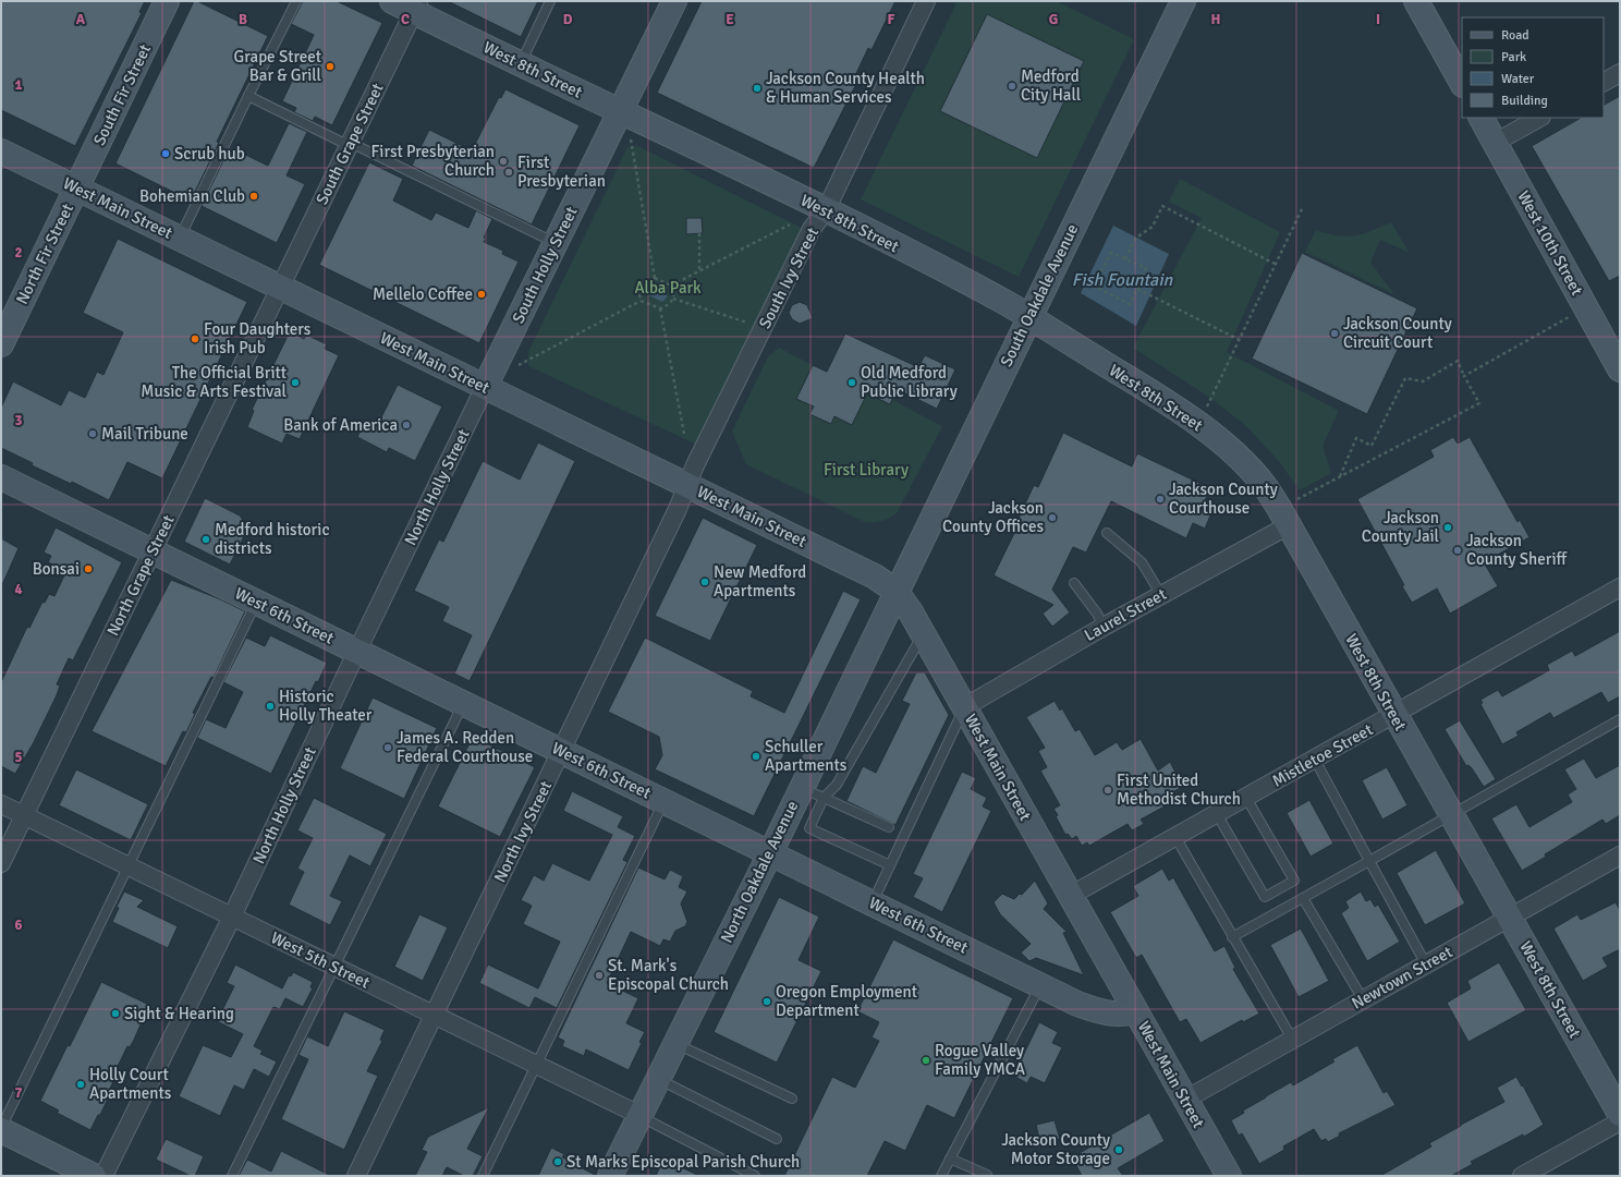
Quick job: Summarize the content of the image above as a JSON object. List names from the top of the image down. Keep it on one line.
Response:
{"streets":{"street":["West 8th Street","South Fir Street","South Grape Street","West Main Street","West 10th Street","North Fir Street","South Holly Street","South Ivy Street","South Oakdale Avenue","North Holly Street","North Grape Street","Laurel Street","West 6th Street","Mistletoe Street","North Ivy Street","North Oakdale Avenue","West 5th Street","Newtown Street"]},"crossings":[["West 8th Street","South Grape Street"],["West 8th Street","South Holly Street"],["West 8th Street","South Ivy Street"],["West 8th Street","South Oakdale Avenue"],["West 8th Street","Laurel Street"],["West 8th Street","Mistletoe Street"],["West 8th Street","Newtown Street"],["South Fir Street","West Main Street"],["South Fir Street","North Fir Street"],["South Grape Street","West Main Street"],["South Grape Street","North Grape Street"],["West Main Street","North Fir Street"],["West Main Street","South Holly Street"],["West Main Street","South Ivy Street"],["West Main Street","South Oakdale Avenue"],["West Main Street","North Holly Street"],["West Main Street","North Grape Street"],["West Main Street","Laurel Street"],["West Main Street","West 6th Street"],["West Main Street","Mistletoe Street"],["West Main Street","North Ivy Street"],["West Main Street","North Oakdale Avenue"],["West Main Street","Newtown Street"],["South Holly Street","North Holly Street"],["South Ivy Street","North Ivy Street"],["South Oakdale Avenue","North Oakdale Avenue"],["North Holly Street","West 6th Street"],["North Holly Street","West 5th Street"],["North Grape Street","West 6th Street"],["North Grape Street","West 5th Street"],["West 6th Street","North Ivy Street"],["West 6th Street","North Oakdale Avenue"],["North Ivy Street","West 5th Street"],["North Oakdale Avenue","West 5th Street"]],"water":["Fish Fountain"],"parks":["Alba Park","First Library"],"places":["Grape Street Bar & Grill","Medford City Hall","Jackson County Health & Human Services","Scrub hub","First Presbyterian Church","First Presbyterian","Bohemian Club","Mellelo Coffee","Jackson County Circuit Court","Four Daughters Irish Pub","The Official Britt Music & Arts Festival","Old Medford Public Library","Bank of America","Mail Tribune","Jackson County Courthouse","Jackson County Offices","Jackson County Jail","Medford historic districts","Jackson County Sheriff","Bonsai","New Medford Apartments","Historic Holly Theater","James A. Redden Federal Courthouse","Schuller Apartments","First United Methodist Church","St. Mark's Episcopal Church","Oregon Employment Department","Sight & Hearing","Rogue Valley Family YMCA","Holly Court Apartments","Jackson County Motor Storage","St Marks Episcopal Parish Church"],"legend":["Road","Park","Water","Building"],"grid":{"columns":["A","B","C","D","E","F","G","H","I"],"rows":["1","2","3","4","5","6","7"]}}
